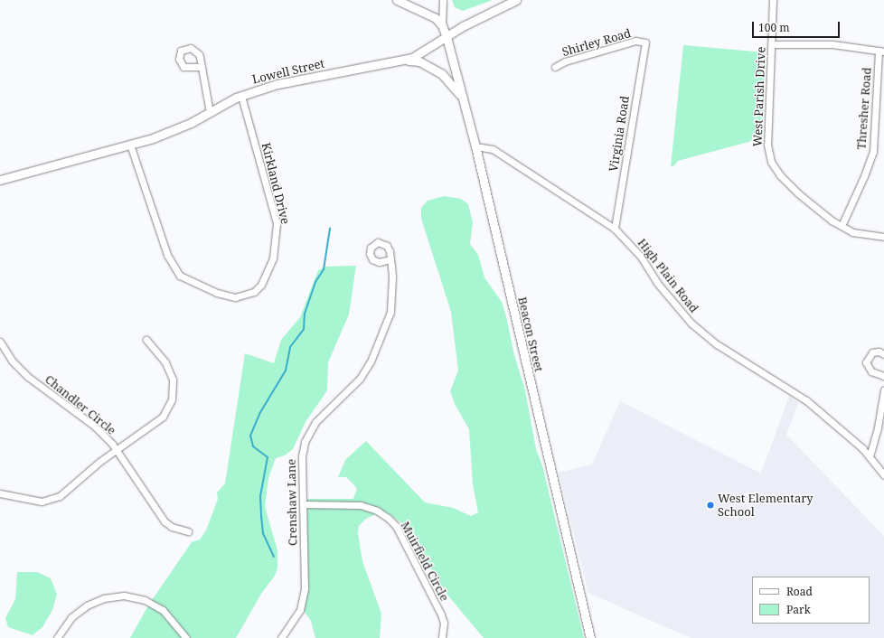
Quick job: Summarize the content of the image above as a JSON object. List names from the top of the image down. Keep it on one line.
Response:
{"streets":{"main road":["Lowell Street","Beacon Street"],"street":["Shirley Road","West Parish Drive","Thresher Road","Virginia Road","Kirkland Drive","High Plain Road","Chandler Circle","Crenshaw Lane","Muirfield Circle"]},"crossings":[["Shirley Road","Virginia Road"],["Lowell Street","Kirkland Drive"],["Lowell Street","Beacon Street"],["West Parish Drive","Thresher Road"],["Virginia Road","High Plain Road"],["High Plain Road","Beacon Street"],["Crenshaw Lane","Muirfield Circle"]],"places":["West Elementary School"],"legend":["Road","Park"],"scale_bar":"100 m"}
